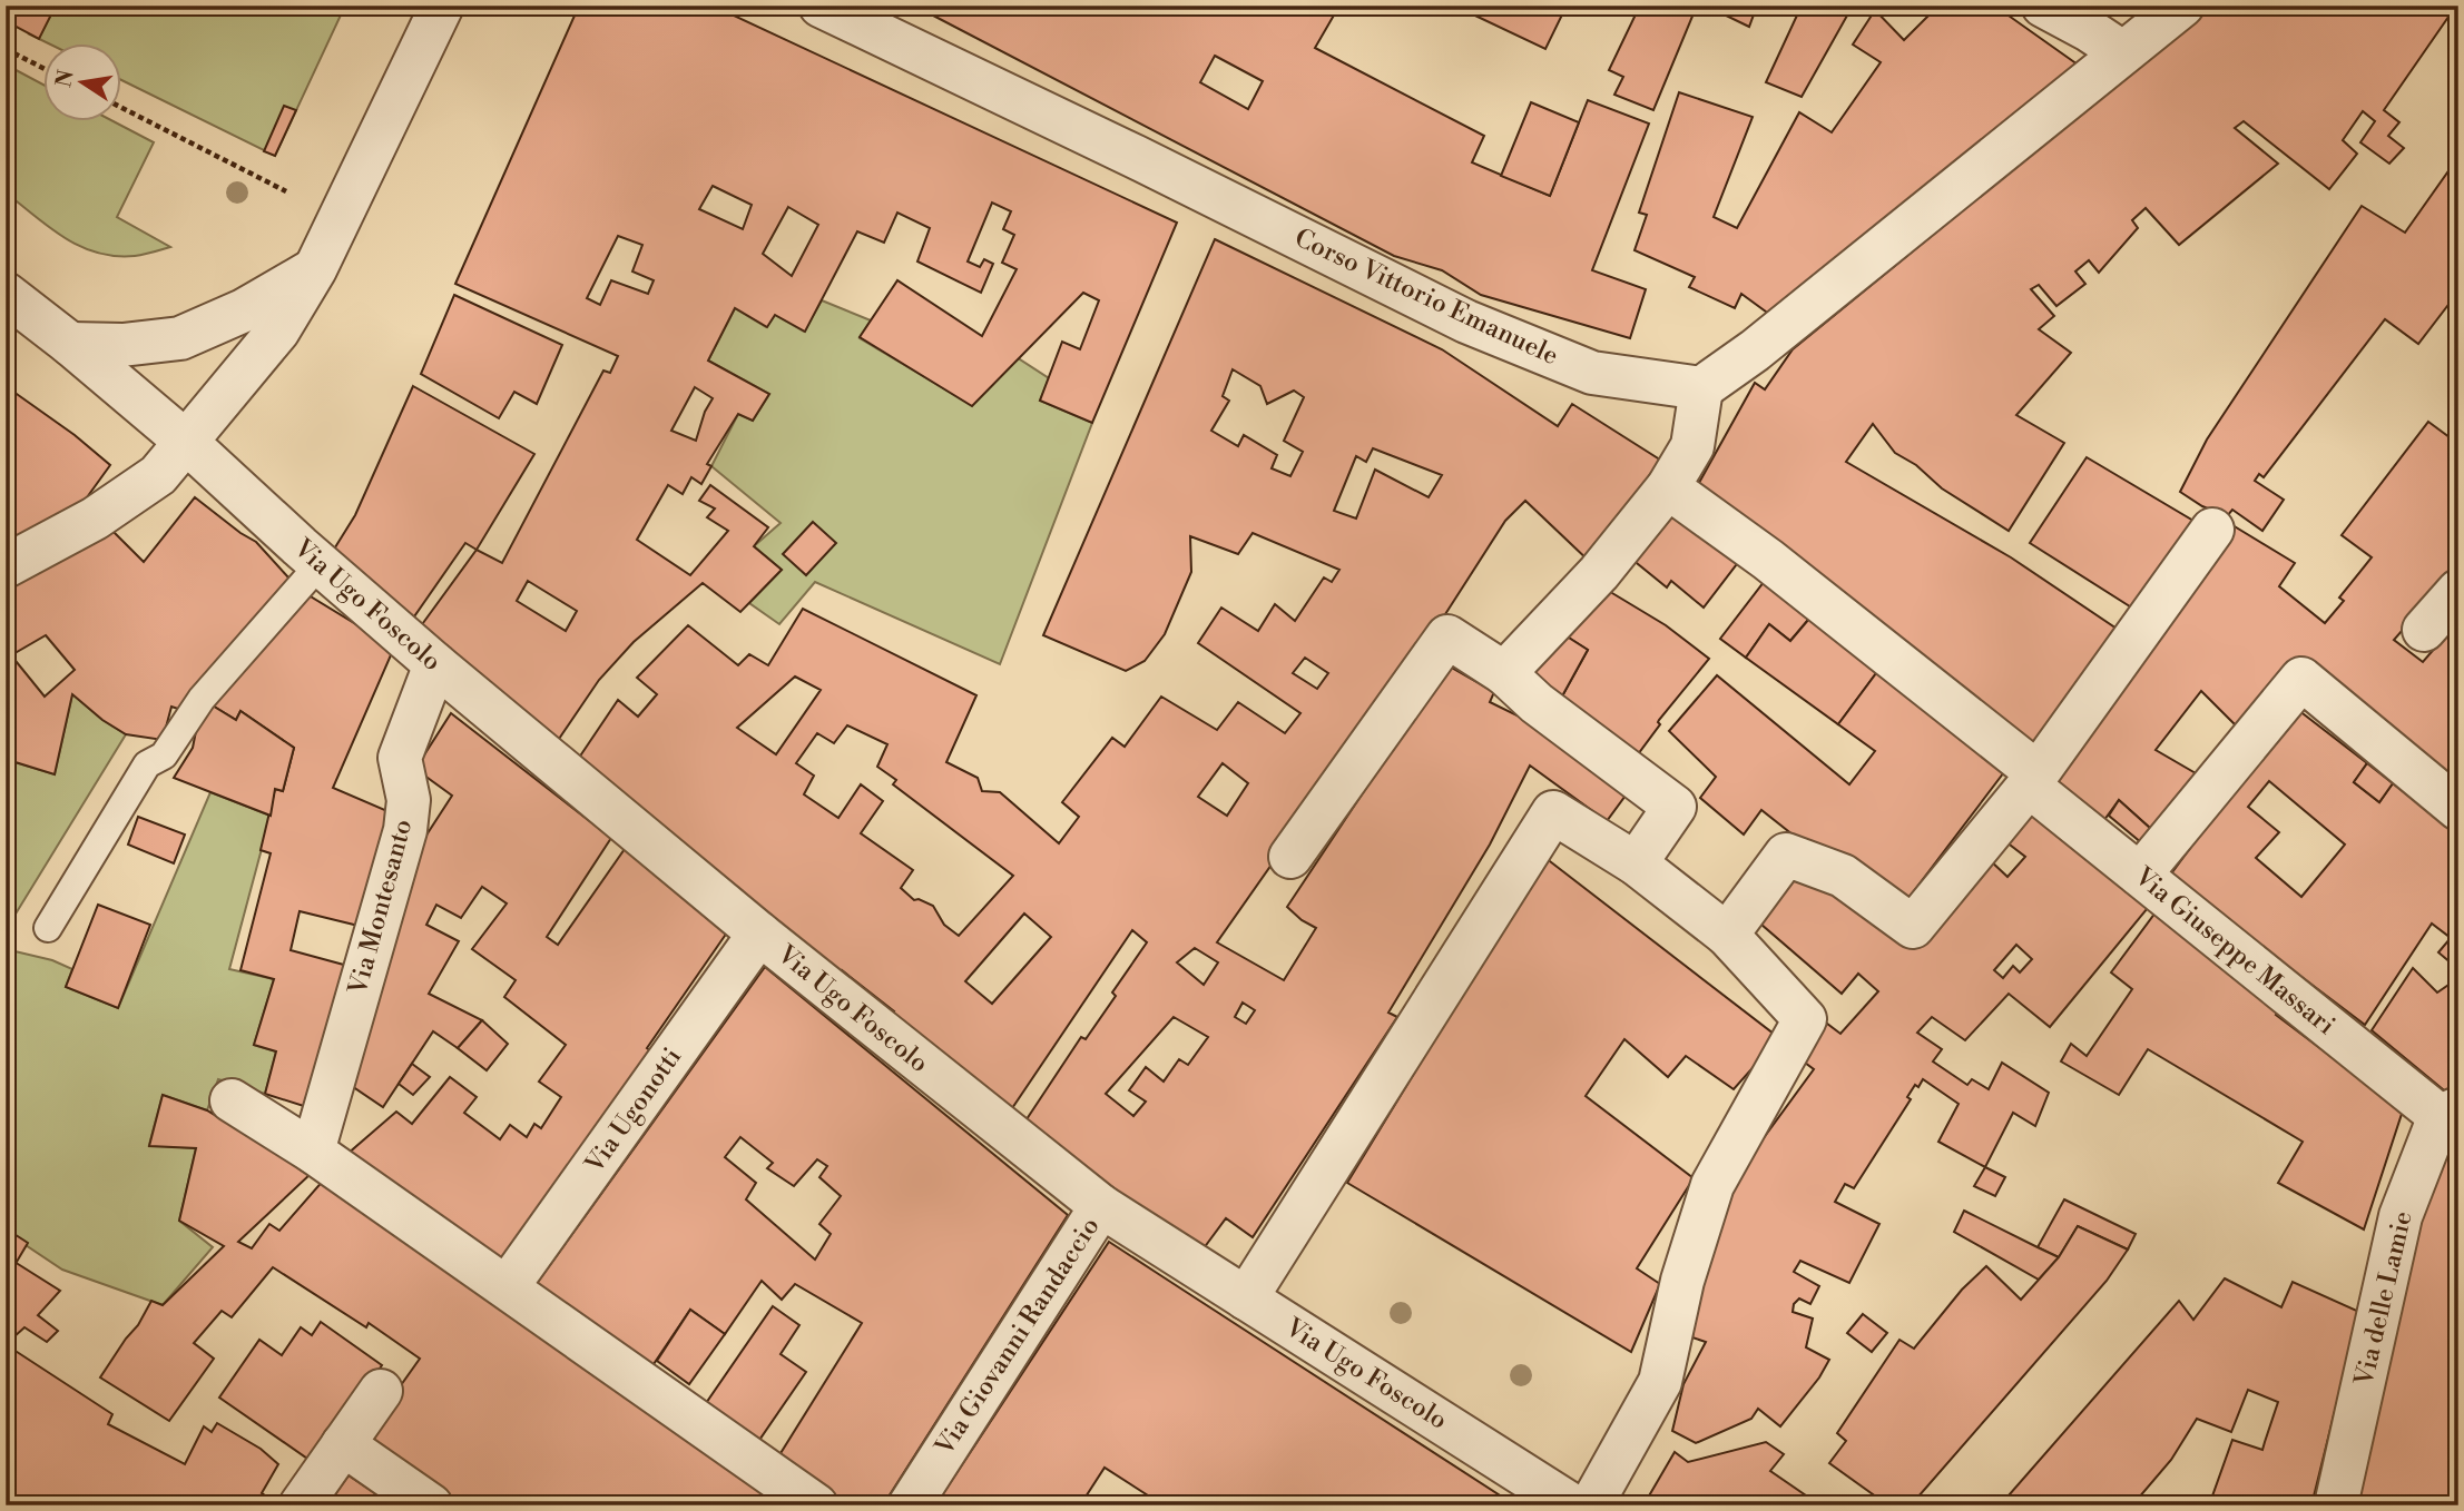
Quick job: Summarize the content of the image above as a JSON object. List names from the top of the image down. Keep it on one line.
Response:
{"streets":{"street":["Corso Vittorio Emanuele","Via Ugo Foscolo","Via Montesanto","Via Giuseppe Massari","Via Ugonotti","Via delle Lamie","Via Giovanni Randaccio"]},"crossings":[["Via Ugo Foscolo","Via Montesanto"],["Via Ugo Foscolo","Via Ugonotti"],["Via Ugo Foscolo","Via Giovanni Randaccio"],["Via Giuseppe Massari","Via delle Lamie"]],"north":"left"}
